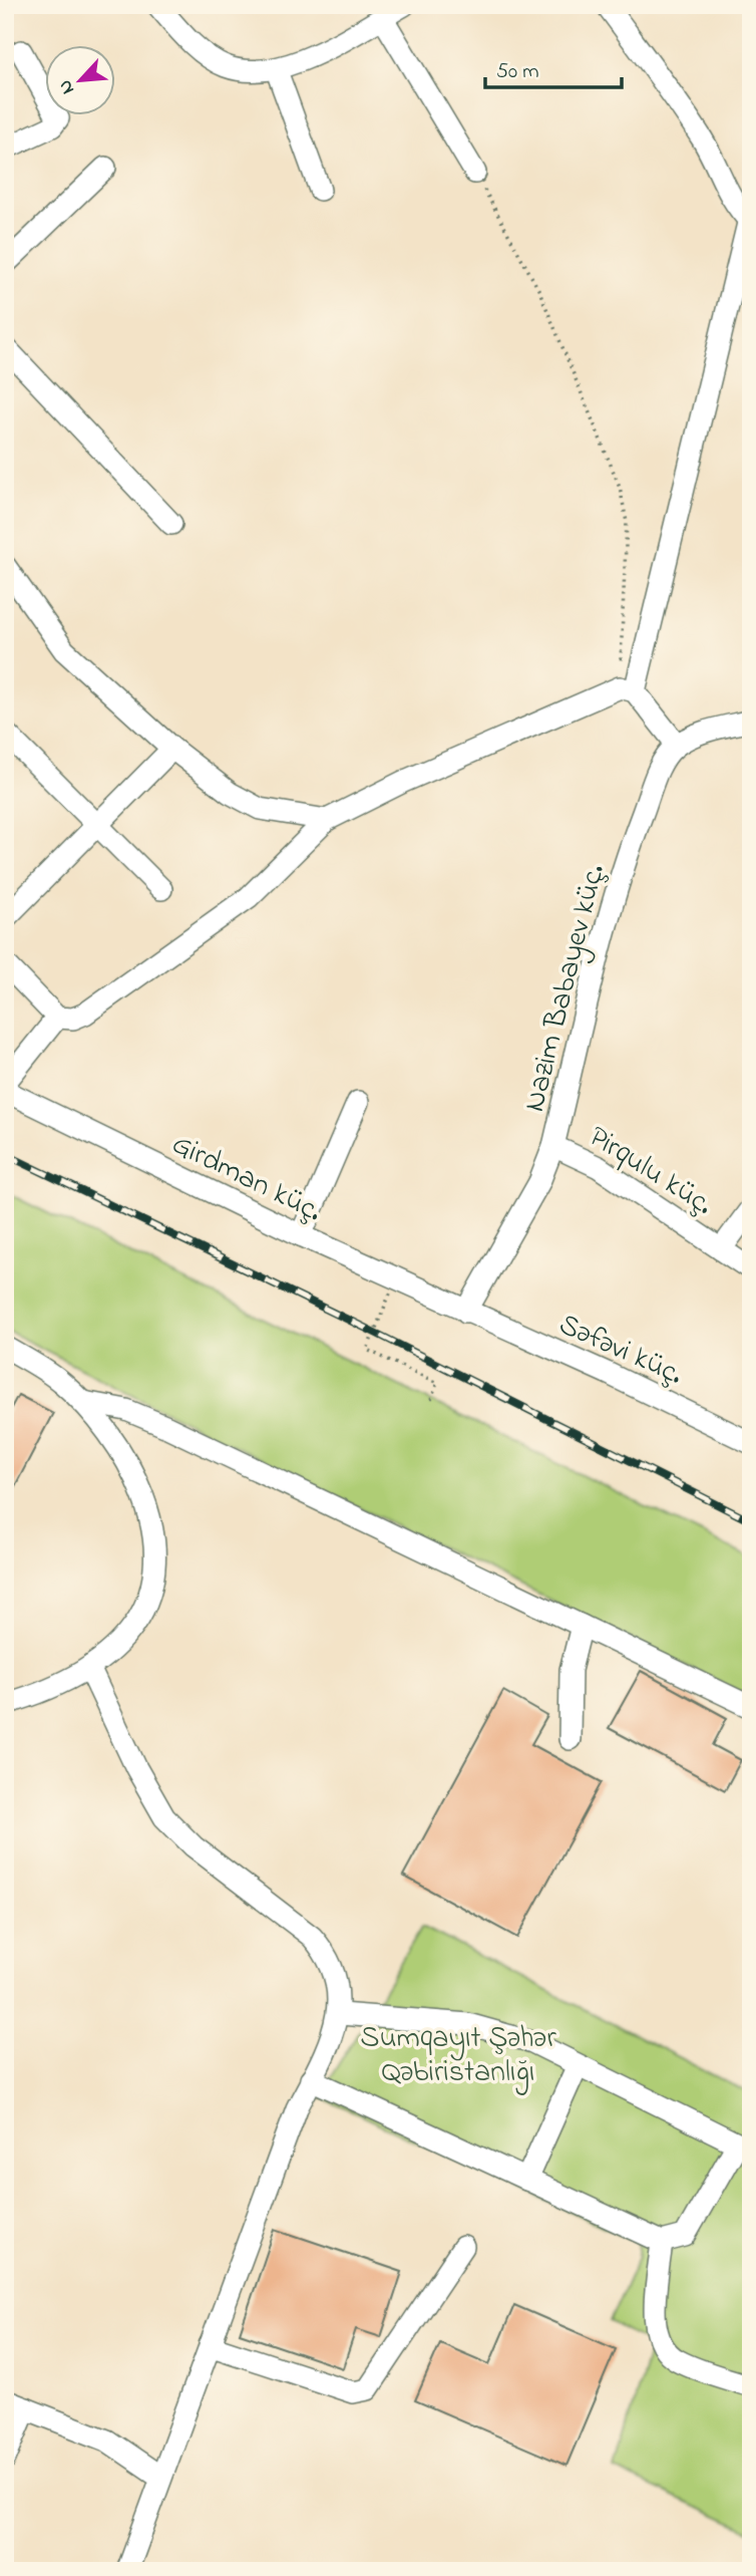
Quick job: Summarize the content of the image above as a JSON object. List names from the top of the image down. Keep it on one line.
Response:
{"streets":{"street":["Nazim Babayev küç.","Pirqulu küç.","Girdman küç.","Səfəvi küç."]},"crossings":[["Nazim Babayev küç.","Pirqulu küç."],["Nazim Babayev küç.","Girdman küç."],["Nazim Babayev küç.","Səfəvi küç."],["Girdman küç.","Səfəvi küç."]],"parks":["Sumqayıt Şəhər Qəbiristanlığı"],"scale_bar":"50 m","north":"bottom left"}
